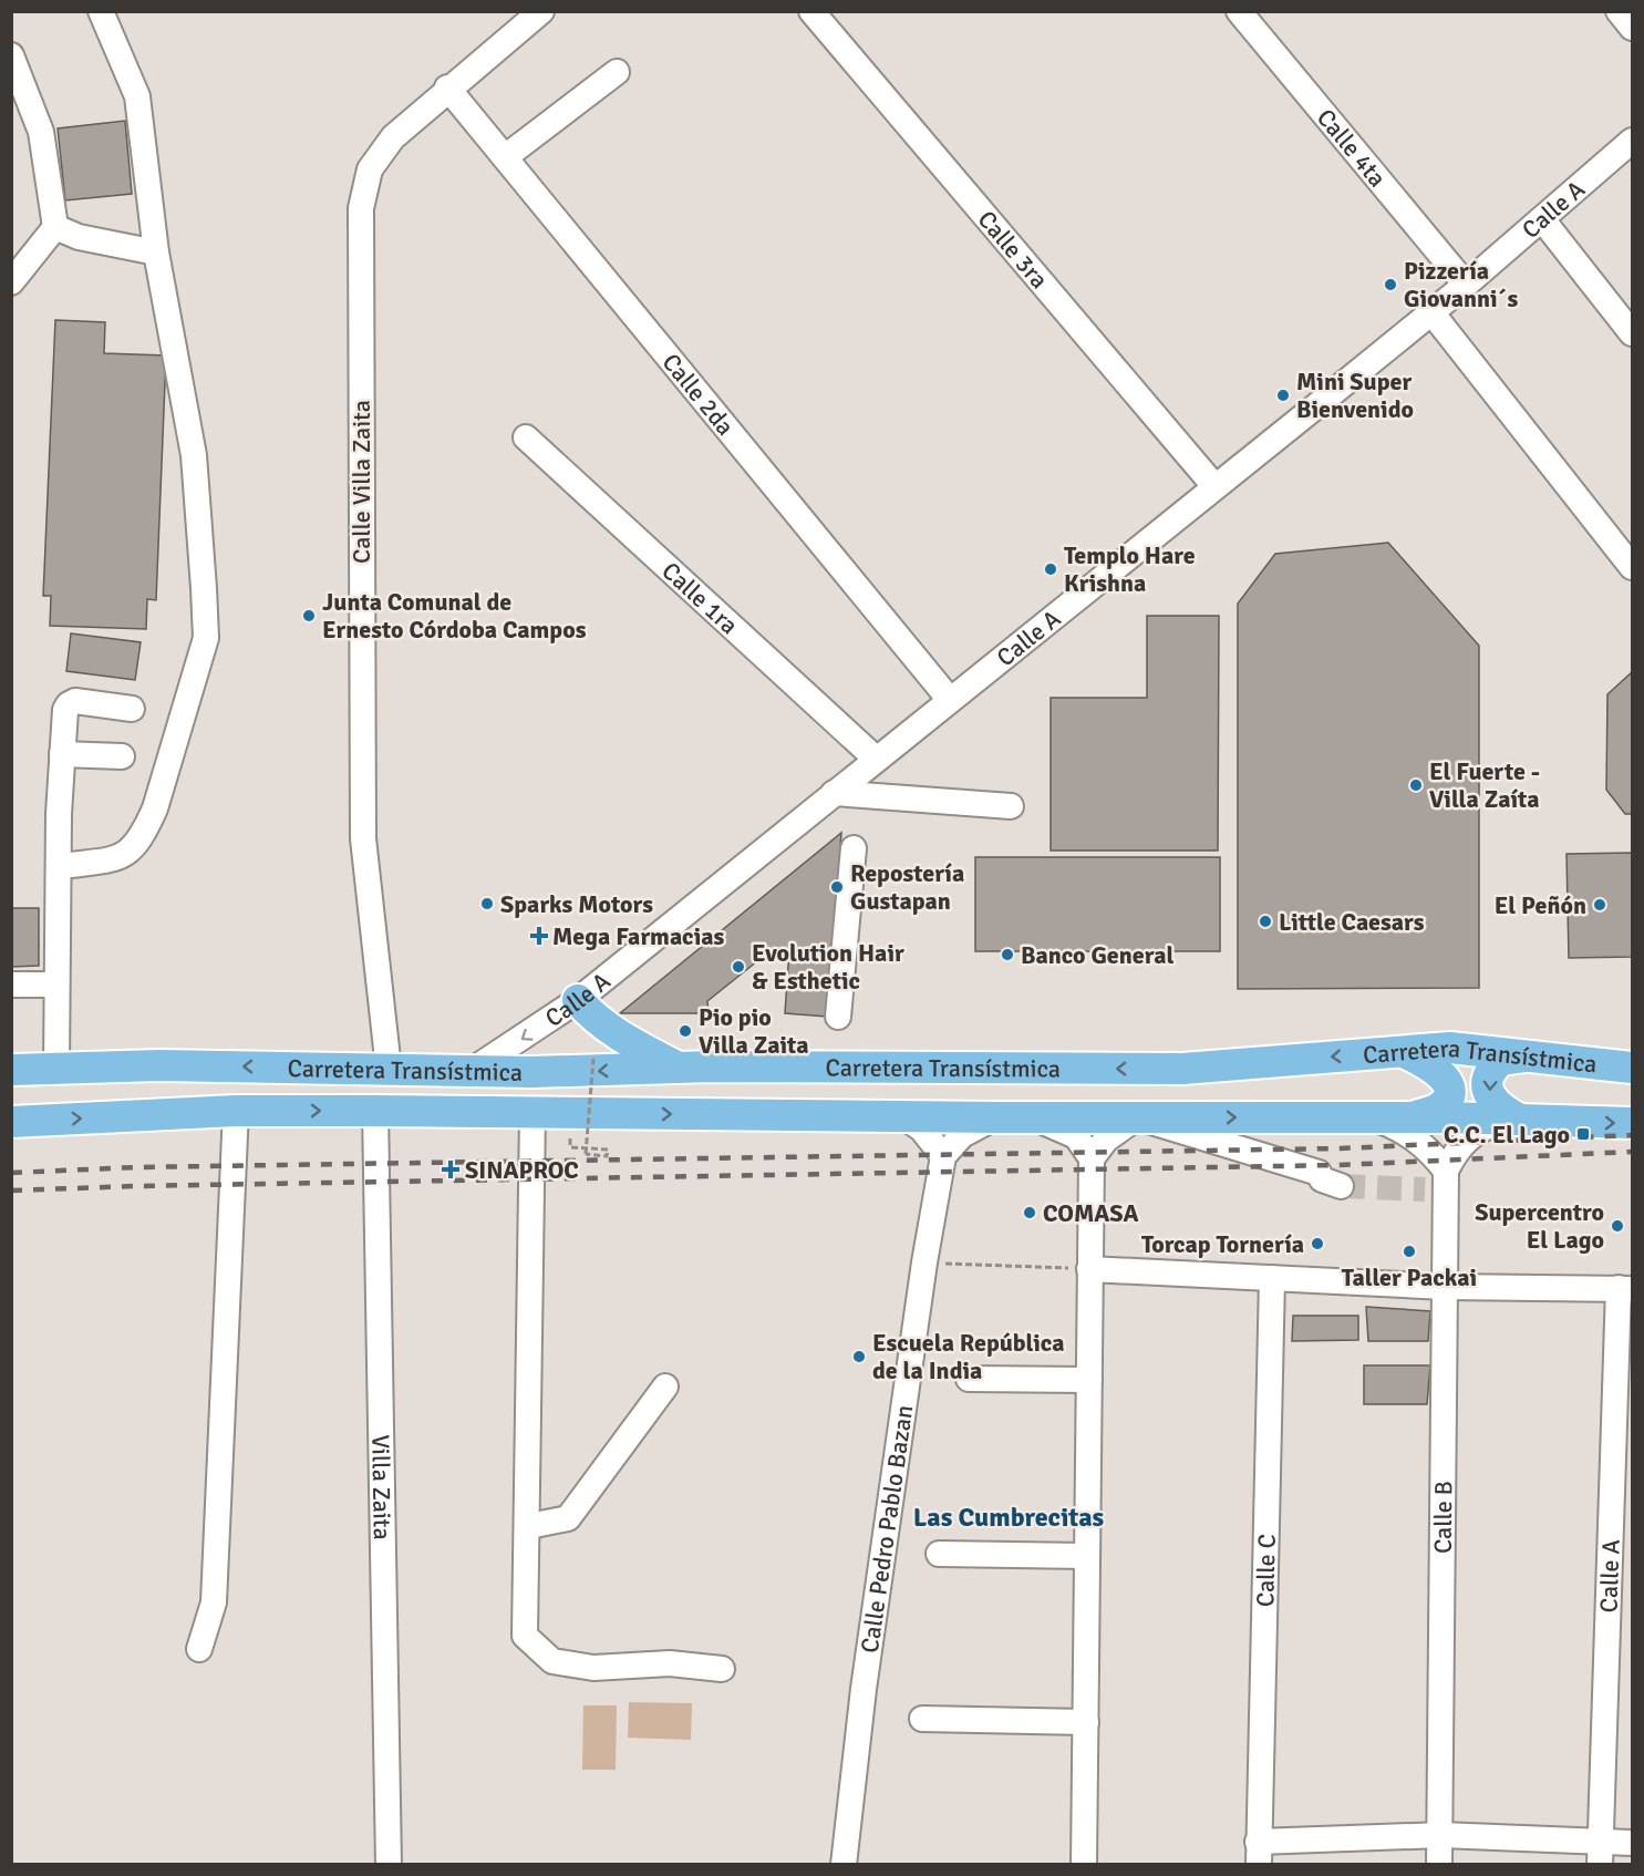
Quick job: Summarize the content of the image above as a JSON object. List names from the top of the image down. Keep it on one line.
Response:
{"streets":{"main road":["Carretera Transístmica"],"street":["Calle 4ta","Calle A","Calle 3ra","Calle 2da","Calle Villa Zaita","Calle 1ra","Villa Zaita","Calle B","Calle Pedro Pablo Bazan","Calle C"]},"crossings":[["Calle 4ta","Calle A"],["Calle A","Calle 3ra"],["Calle A","Calle 2da"],["Calle A","Calle 1ra"],["Calle A","Carretera Transístmica"],["Calle 2da","Calle Villa Zaita"],["Calle Villa Zaita","Carretera Transístmica"],["Carretera Transístmica","Villa Zaita"]],"districts":["Las Cumbrecitas"],"places":{"other":["Pizzería Giovanni´s","Mini Super Bienvenido","Templo Hare Krishna","Junta Comunal de Ernesto Córdoba Campos","El Fuerte - Villa Zaíta","Repostería Gustapan","Sparks Motors","El Peñón","Little Caesars","Banco General","Evolution Hair & Esthetic","Pio pio Villa Zaita","COMASA","Supercentro El Lago","Torcap Tornería","Taller Packai","Escuela República de la India"],"health":["Mega Farmacias","SINAPROC"],"transit":["C.C. El Lago"]}}
